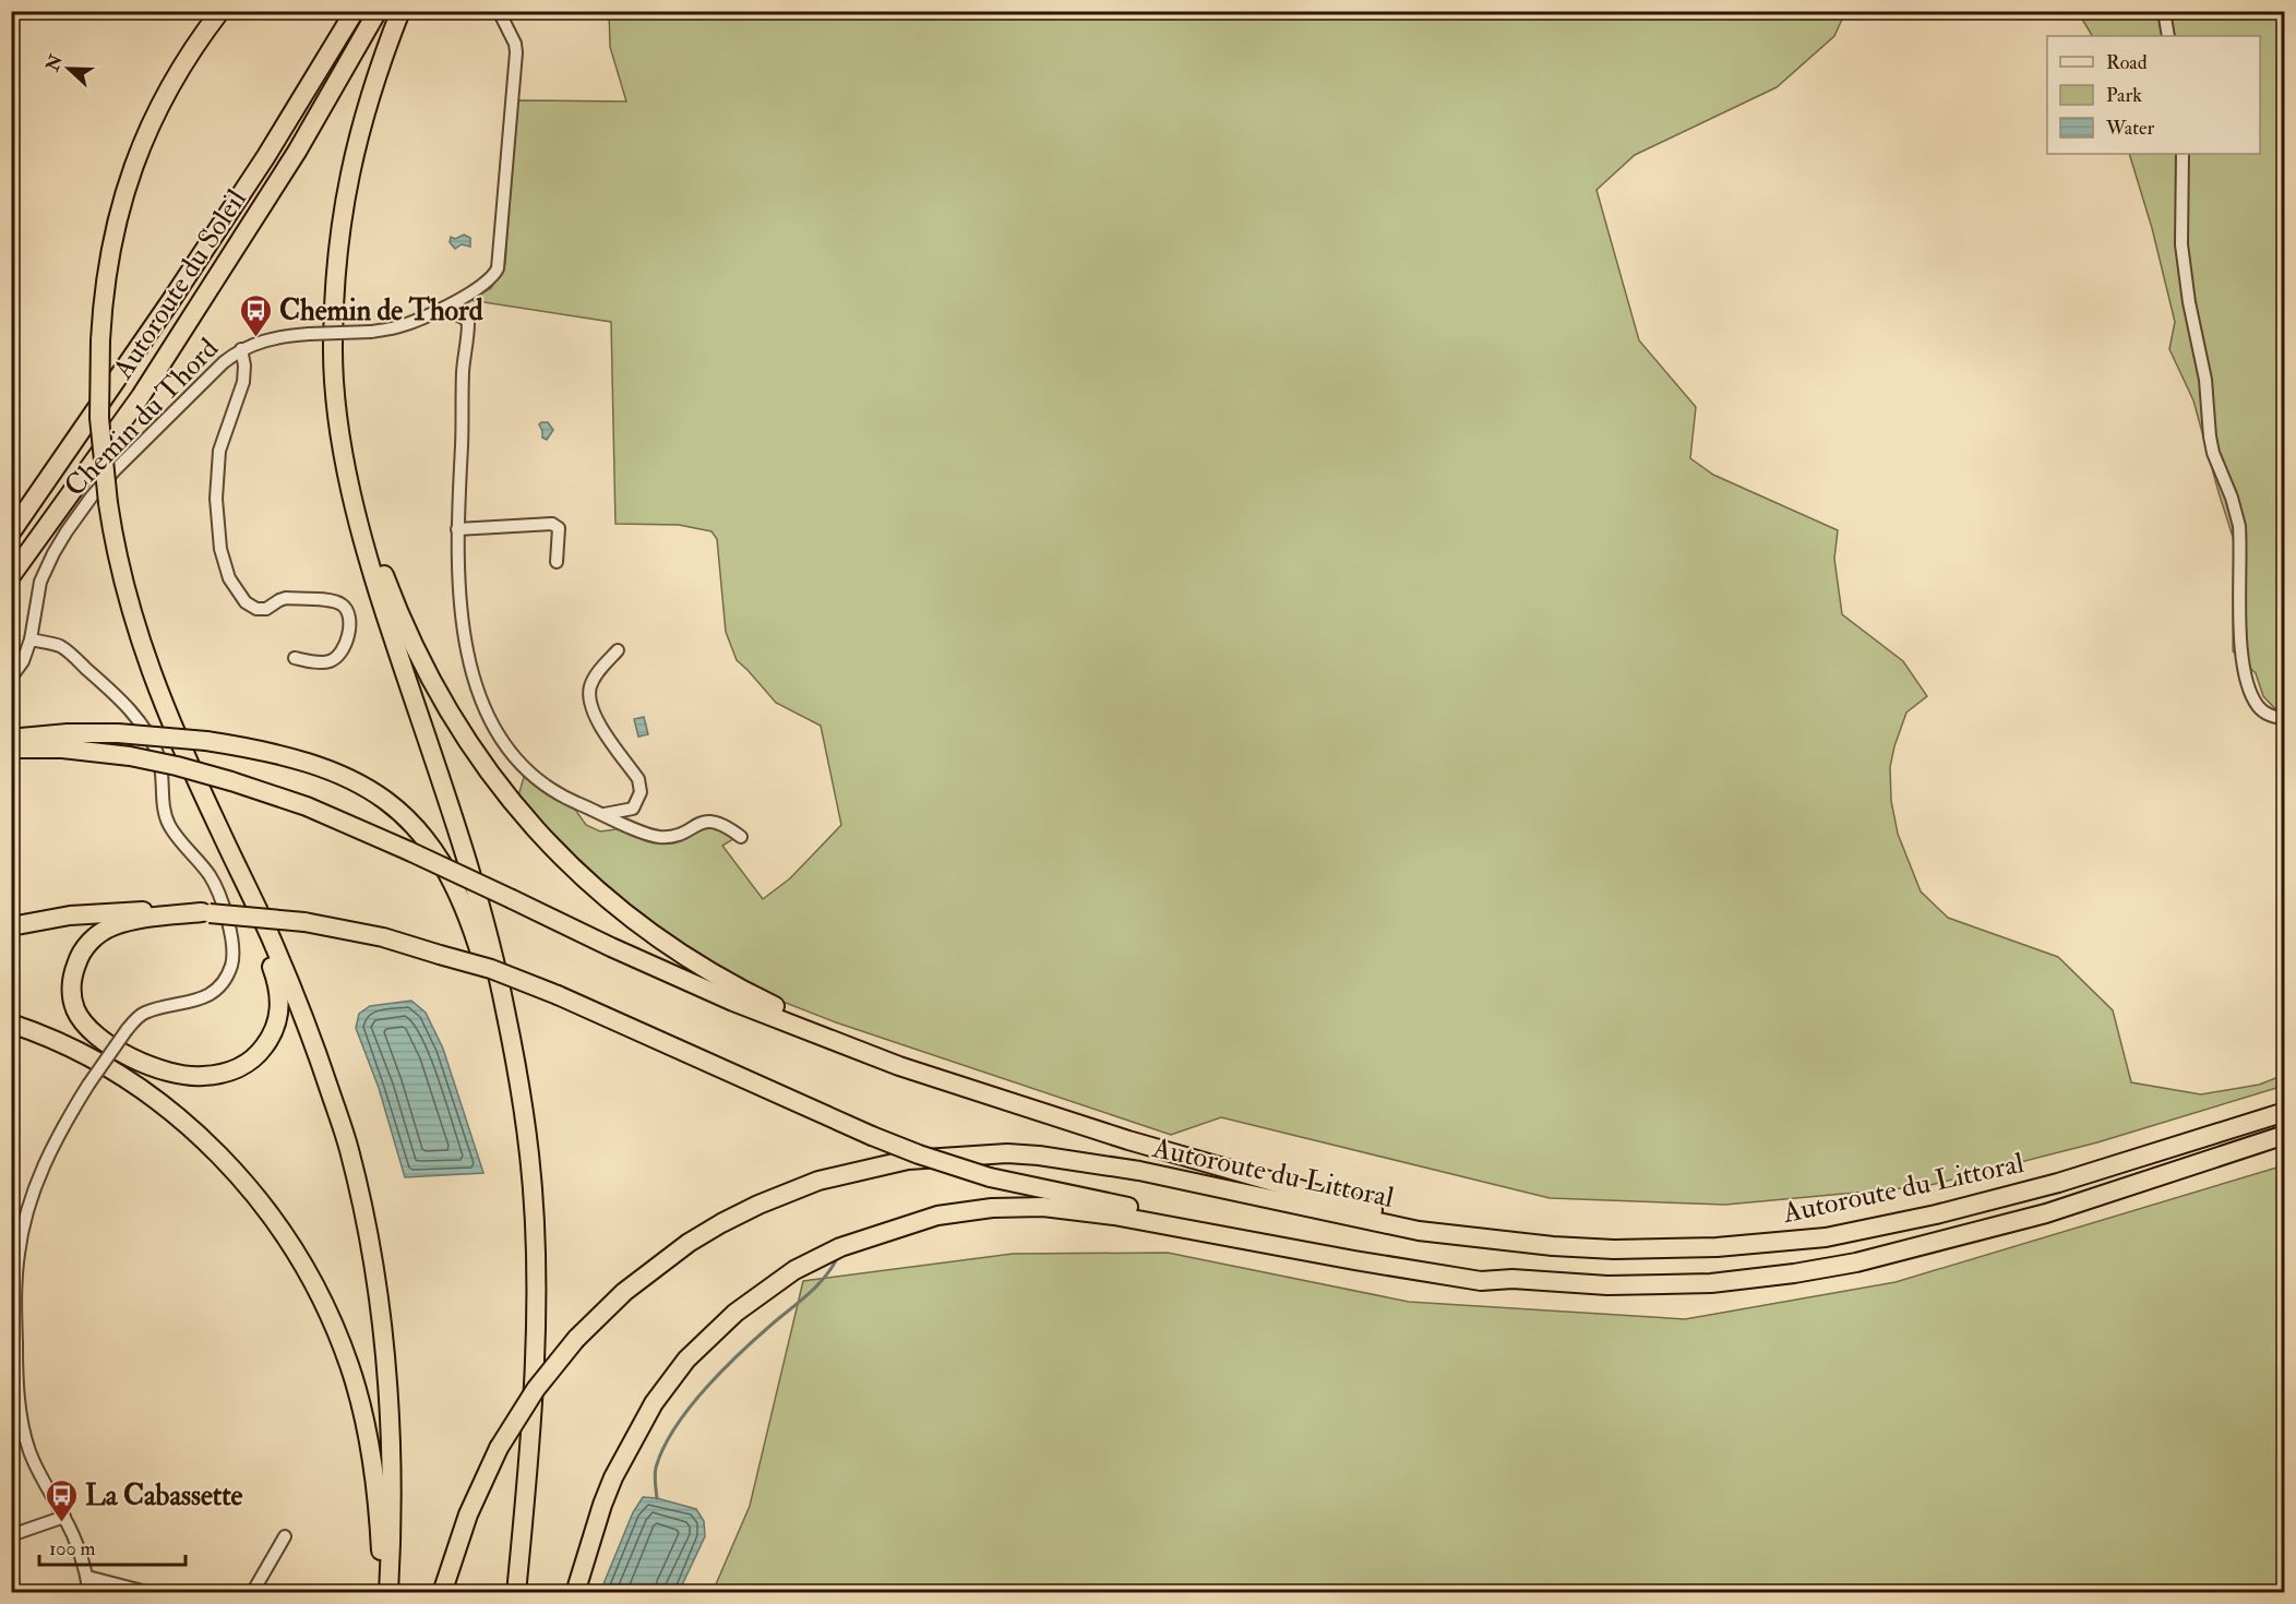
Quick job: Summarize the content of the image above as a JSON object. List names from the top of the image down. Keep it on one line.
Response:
{"streets":{"highway":["Autoroute du Soleil","Autoroute du Littoral"],"street":["Chemin du Thord"]},"places":{"bus stop":["Chemin de Thord","La Cabassette"]},"legend":["Road","Park","Water"],"scale_bar":"100 m","north":"left"}
